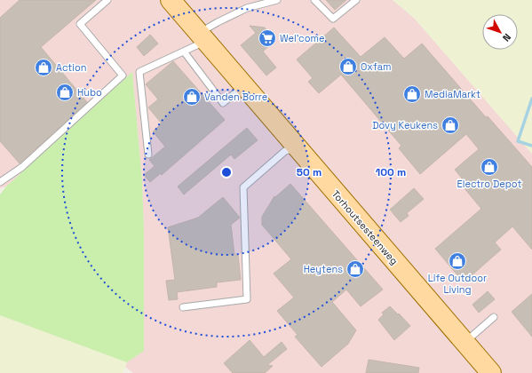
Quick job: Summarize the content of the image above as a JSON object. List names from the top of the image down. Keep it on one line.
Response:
{"streets":{"main road":["Torhoutsesteenweg"]},"places":{"supermarket":["Wel'come"],"shop":["Oxfam","Action","Hubo","MediaMarkt","Vanden Borre","Dovy Keukens","Electro Depot","Life Outdoor Living","Heytens"]},"north":"bottom right","rings":["50 m","100 m"]}
